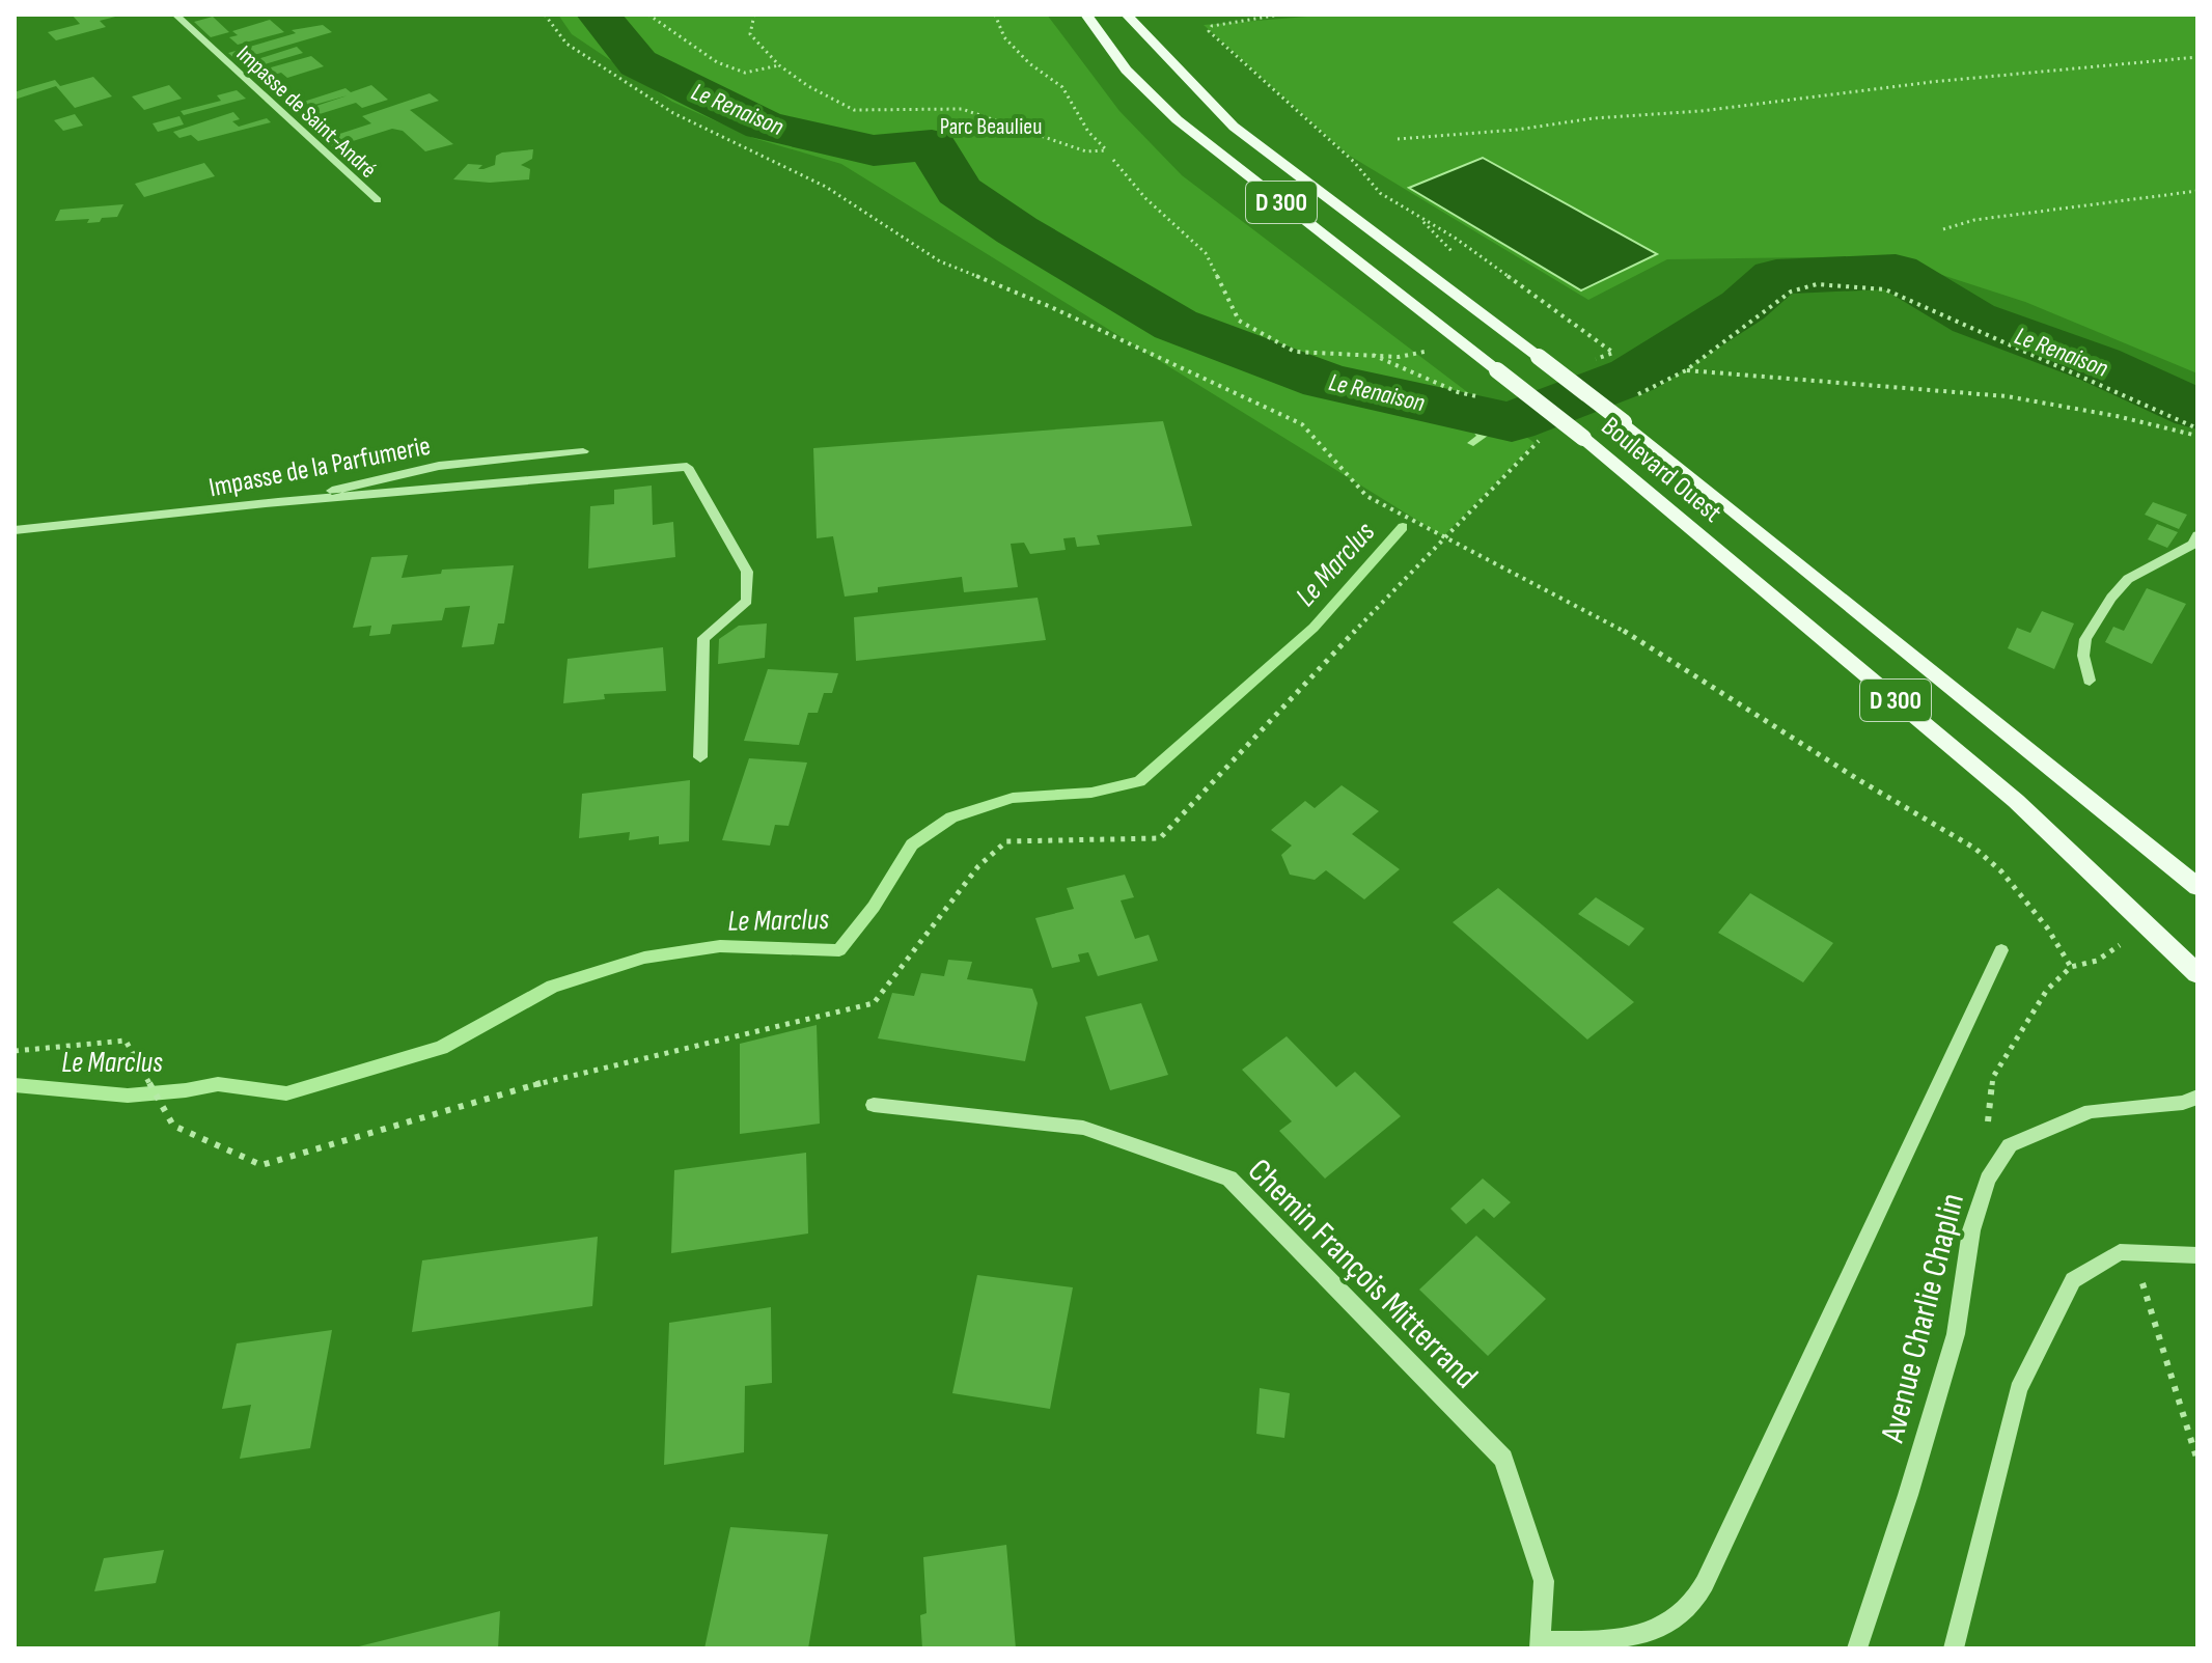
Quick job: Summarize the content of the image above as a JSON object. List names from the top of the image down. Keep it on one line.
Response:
{"streets":{"main road":["D 300","Boulevard Ouest"],"street":["Impasse de Saint-André","Impasse de la Parfumerie","Chemin François Mitterrand","Avenue Charlie Chaplin"]},"water":["Le Renaison","Le Marclus"],"parks":["Parc Beaulieu"]}
